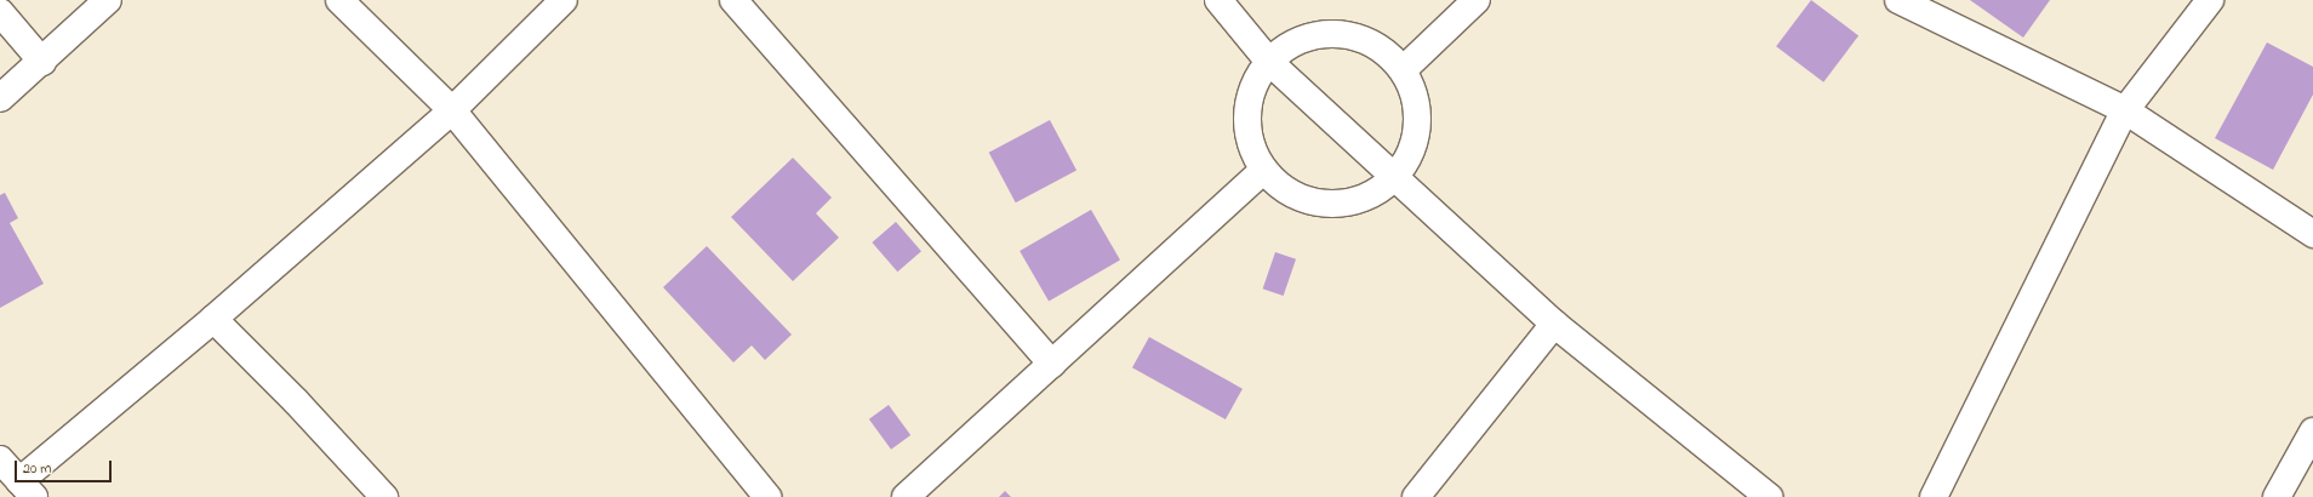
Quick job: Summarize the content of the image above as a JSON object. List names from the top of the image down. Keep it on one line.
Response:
{"scale_bar":"20 m"}
